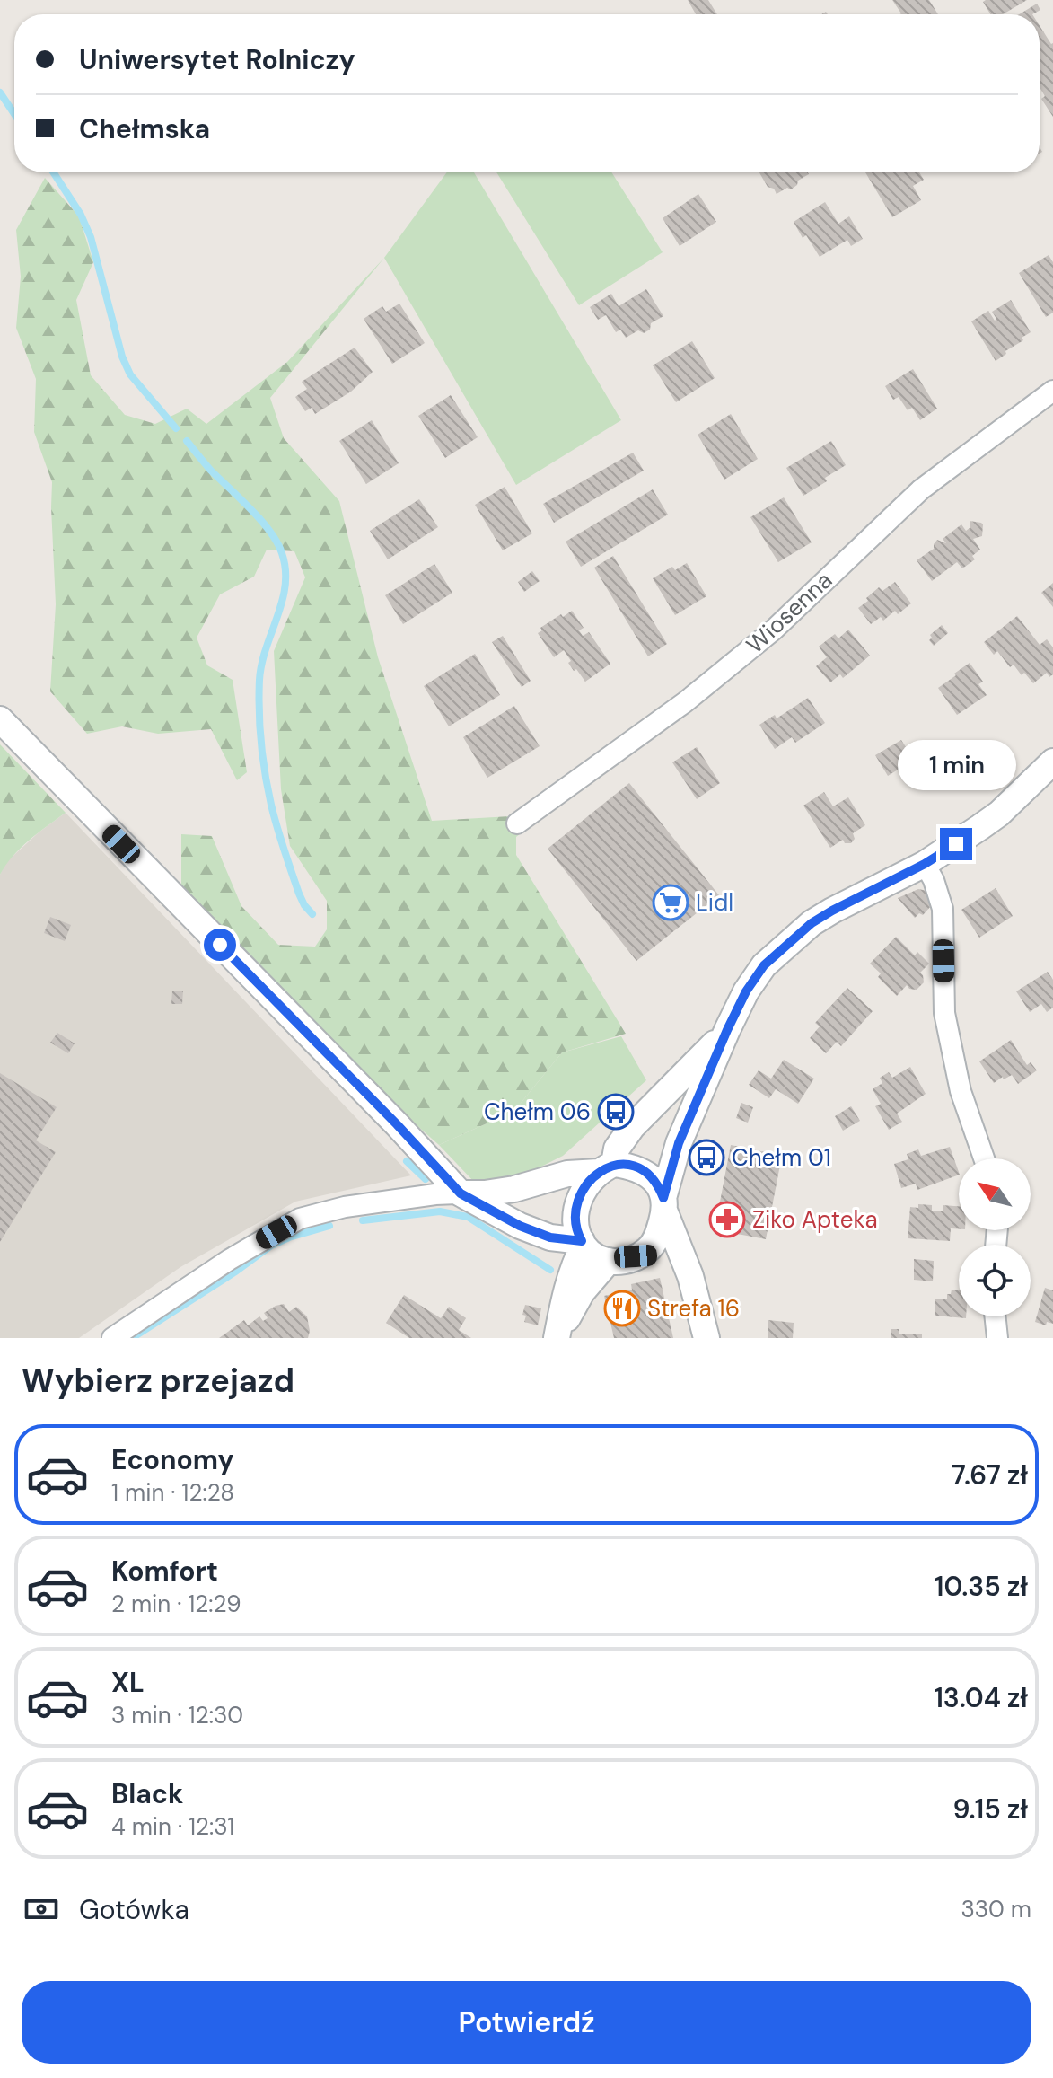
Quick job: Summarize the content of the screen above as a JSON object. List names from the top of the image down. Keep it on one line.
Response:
{"streets":{"street":["Wiosenna"]},"places":{"supermarket":["Lidl"],"bus stop":["Chełm 06","Chełm 01"],"pharmacy":["Ziko Apteka"],"restaurant":["Strefa 16"]},"north":"top left","page":{"banner":["Uniwersytet Rolniczy","Chełmska"],"bubble":"1 min","heading":"Wybierz przejazd","list":[{"name":"Economy","note":"1 min · 12:28","value":"7.67 zł"},{"name":"Komfort","note":"2 min · 12:29","value":"10.35 zł"},{"name":"XL","note":"3 min · 12:30","value":"13.04 zł"},{"name":"Black","note":"4 min · 12:31","value":"9.15 zł"}],"pay":["Gotówka","330 m"],"buttons":"Potwierdź"}}
